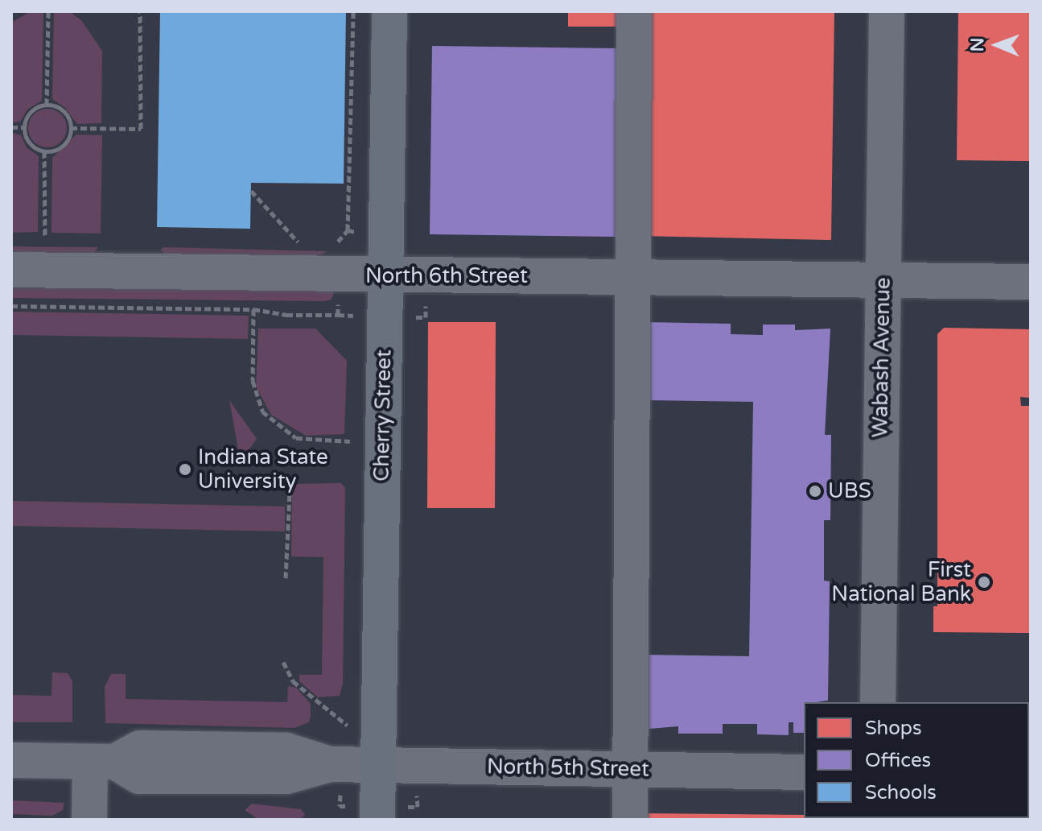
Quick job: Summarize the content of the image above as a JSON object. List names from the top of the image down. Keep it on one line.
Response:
{"streets":{"main road":["Cherry Street"],"street":["North 6th Street","Wabash Avenue","North 5th Street"]},"crossings":[["North 6th Street","Wabash Avenue"],["North 6th Street","Cherry Street"],["Cherry Street","North 5th Street"]],"places":["Indiana State University","UBS","First National Bank"],"legend":["Shops","Offices","Schools"],"north":"left"}
